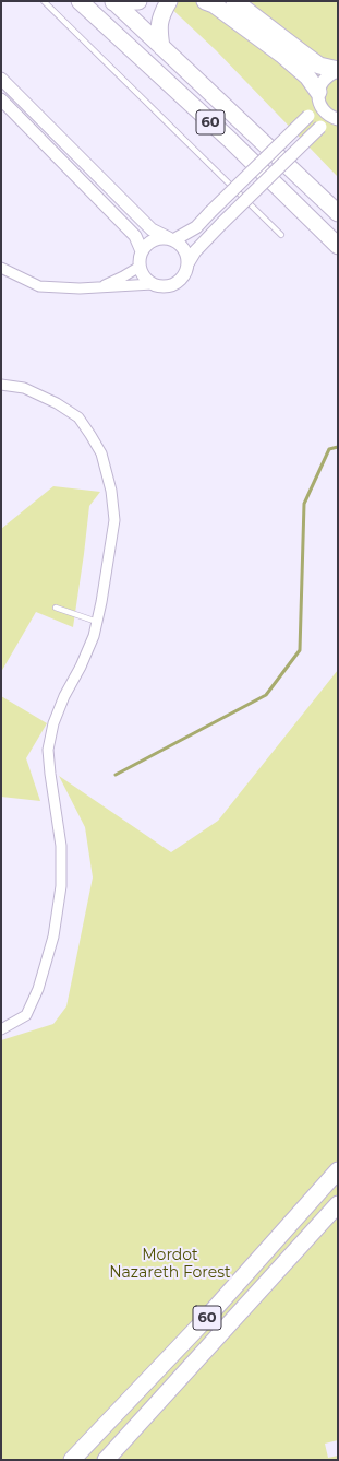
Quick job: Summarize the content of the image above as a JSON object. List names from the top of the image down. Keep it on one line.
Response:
{"streets":{"highway":["60"]},"parks":["Mordot Nazareth Forest"]}
